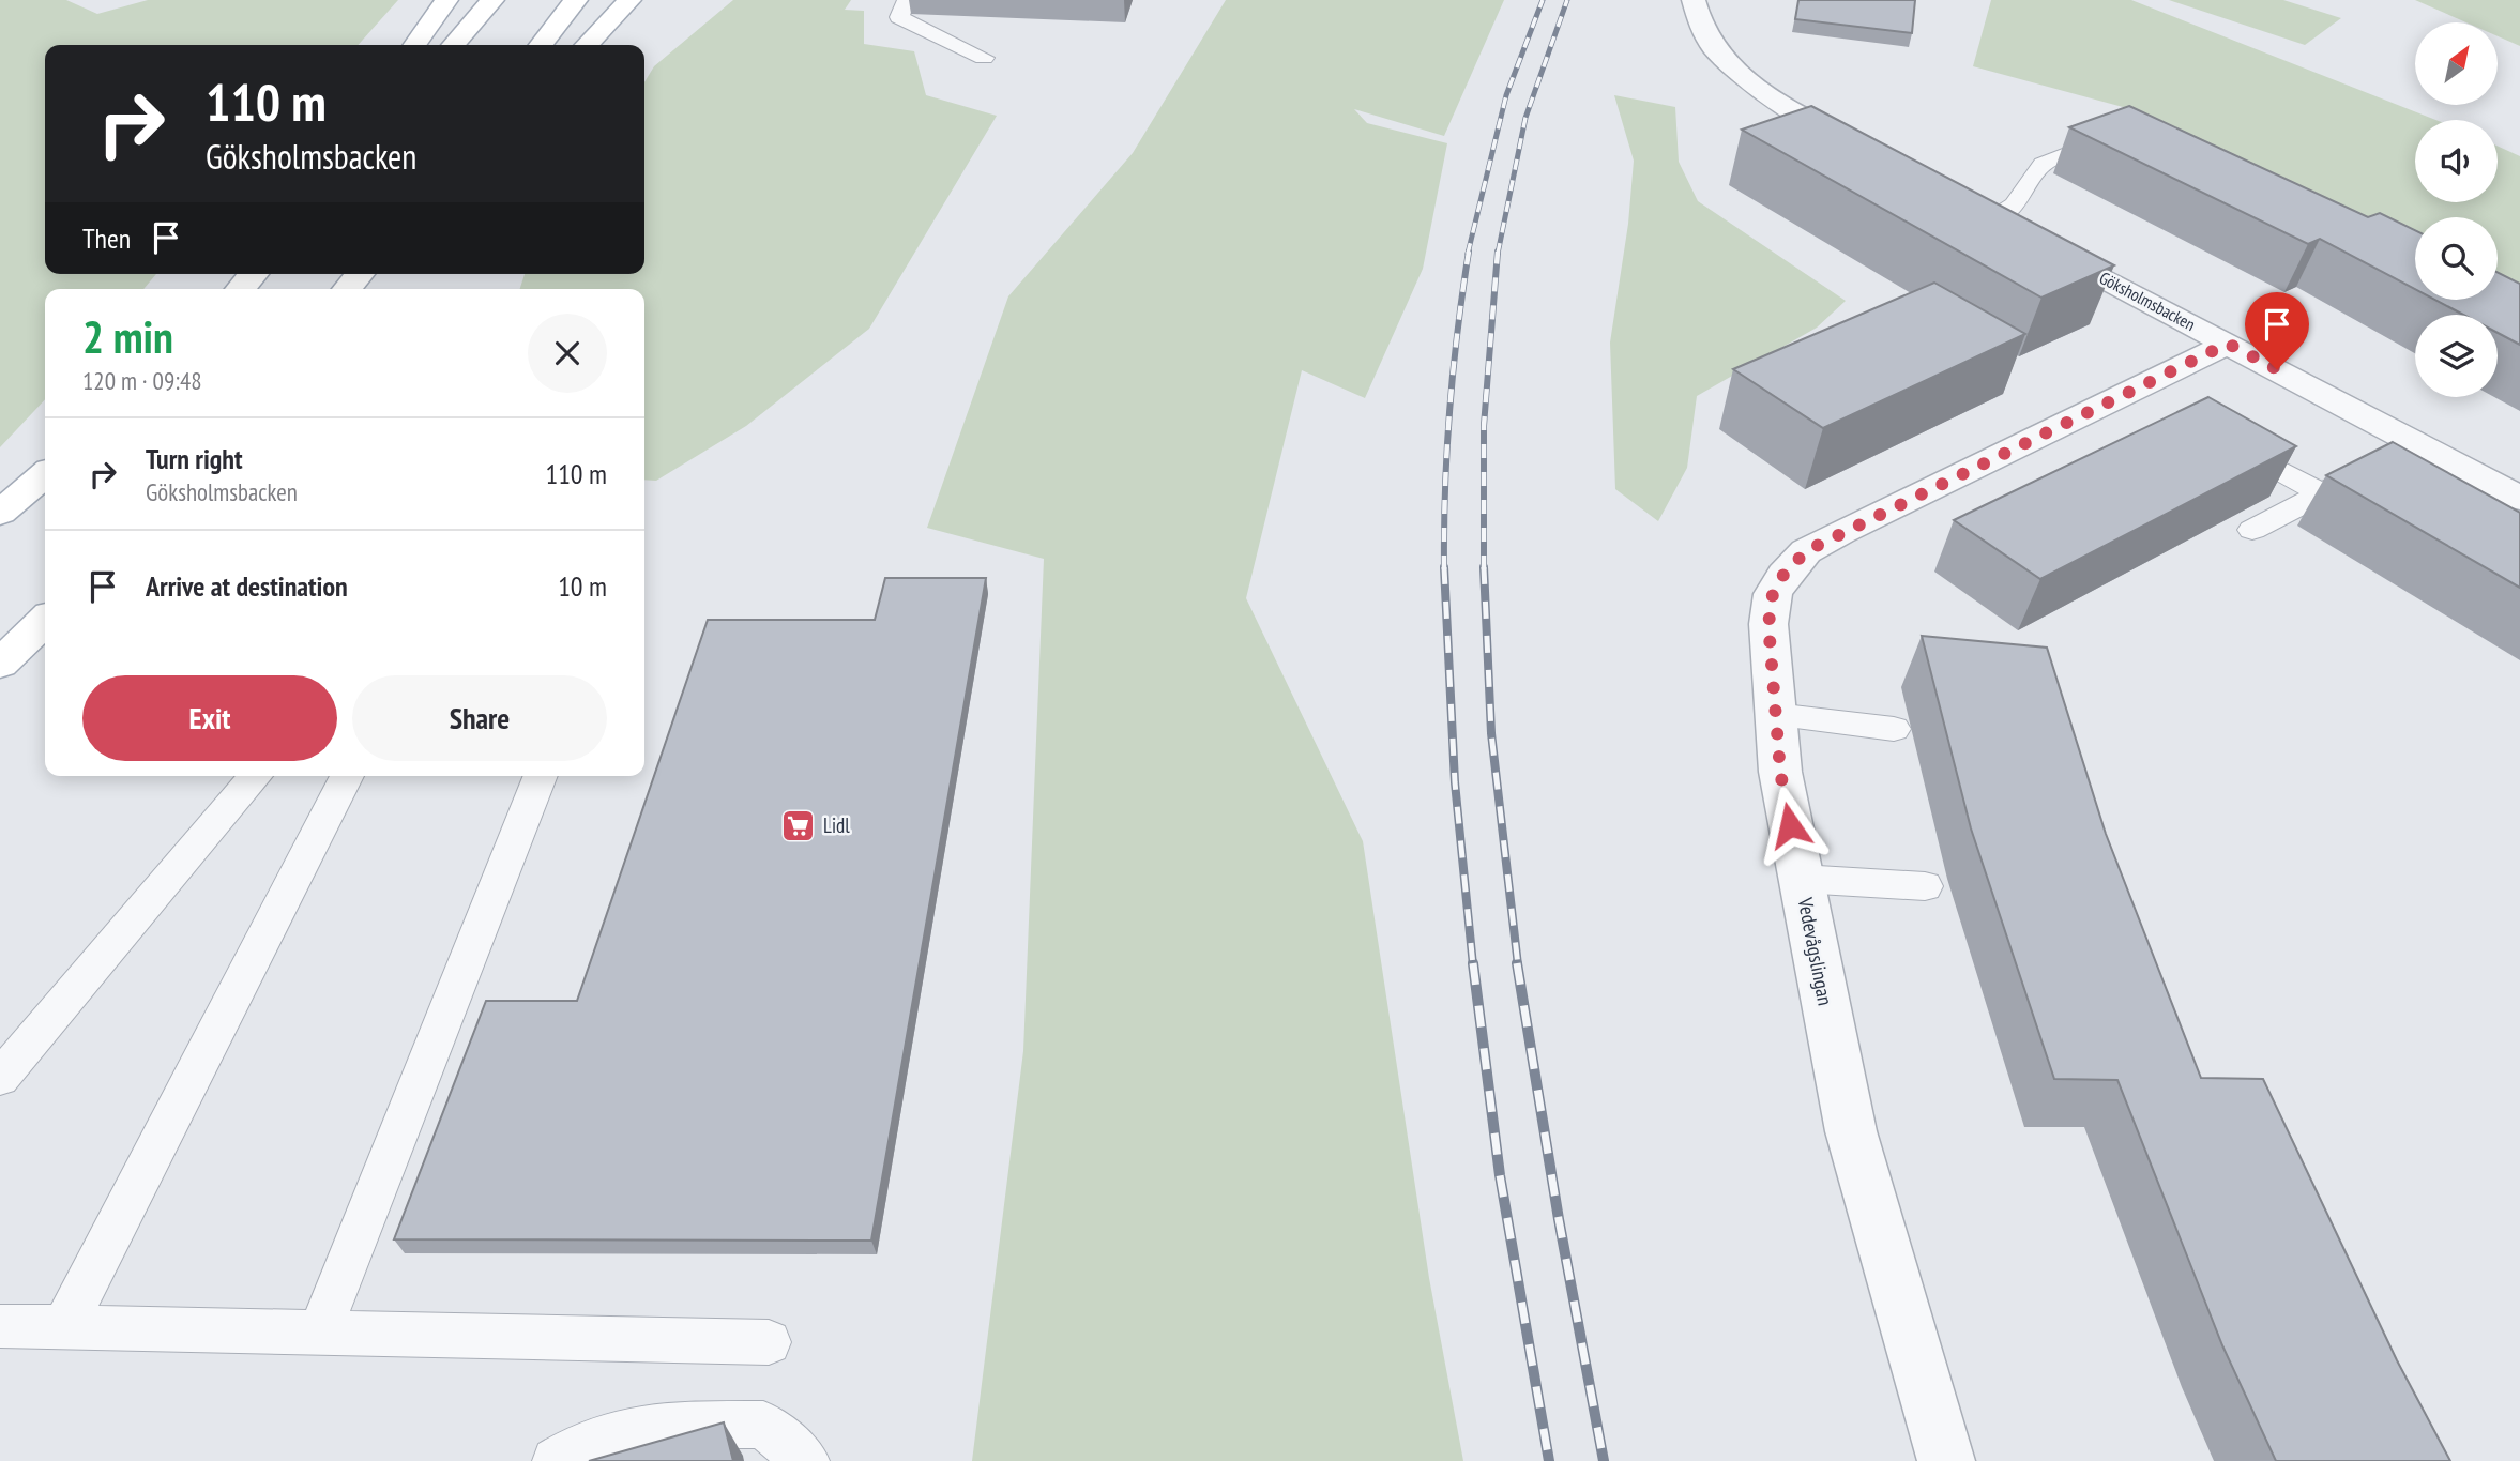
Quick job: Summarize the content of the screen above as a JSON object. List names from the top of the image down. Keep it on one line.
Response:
{"streets":{"street":["Göksholmsbacken","Vedevågslingan"]},"crossings":[["Göksholmsbacken","Vedevågslingan"]],"places":{"supermarket":["Lidl"]},"north":"top right","page":{"turn":["110 m","Göksholmsbacken"],"then":"Then","heading":["2 min","120 m · 09:48"],"list":[{"name":"Turn right","note":"Göksholmsbacken","value":"110 m"},{"name":"Arrive at destination","value":"10 m"}],"buttons":["Exit","Share"]}}
